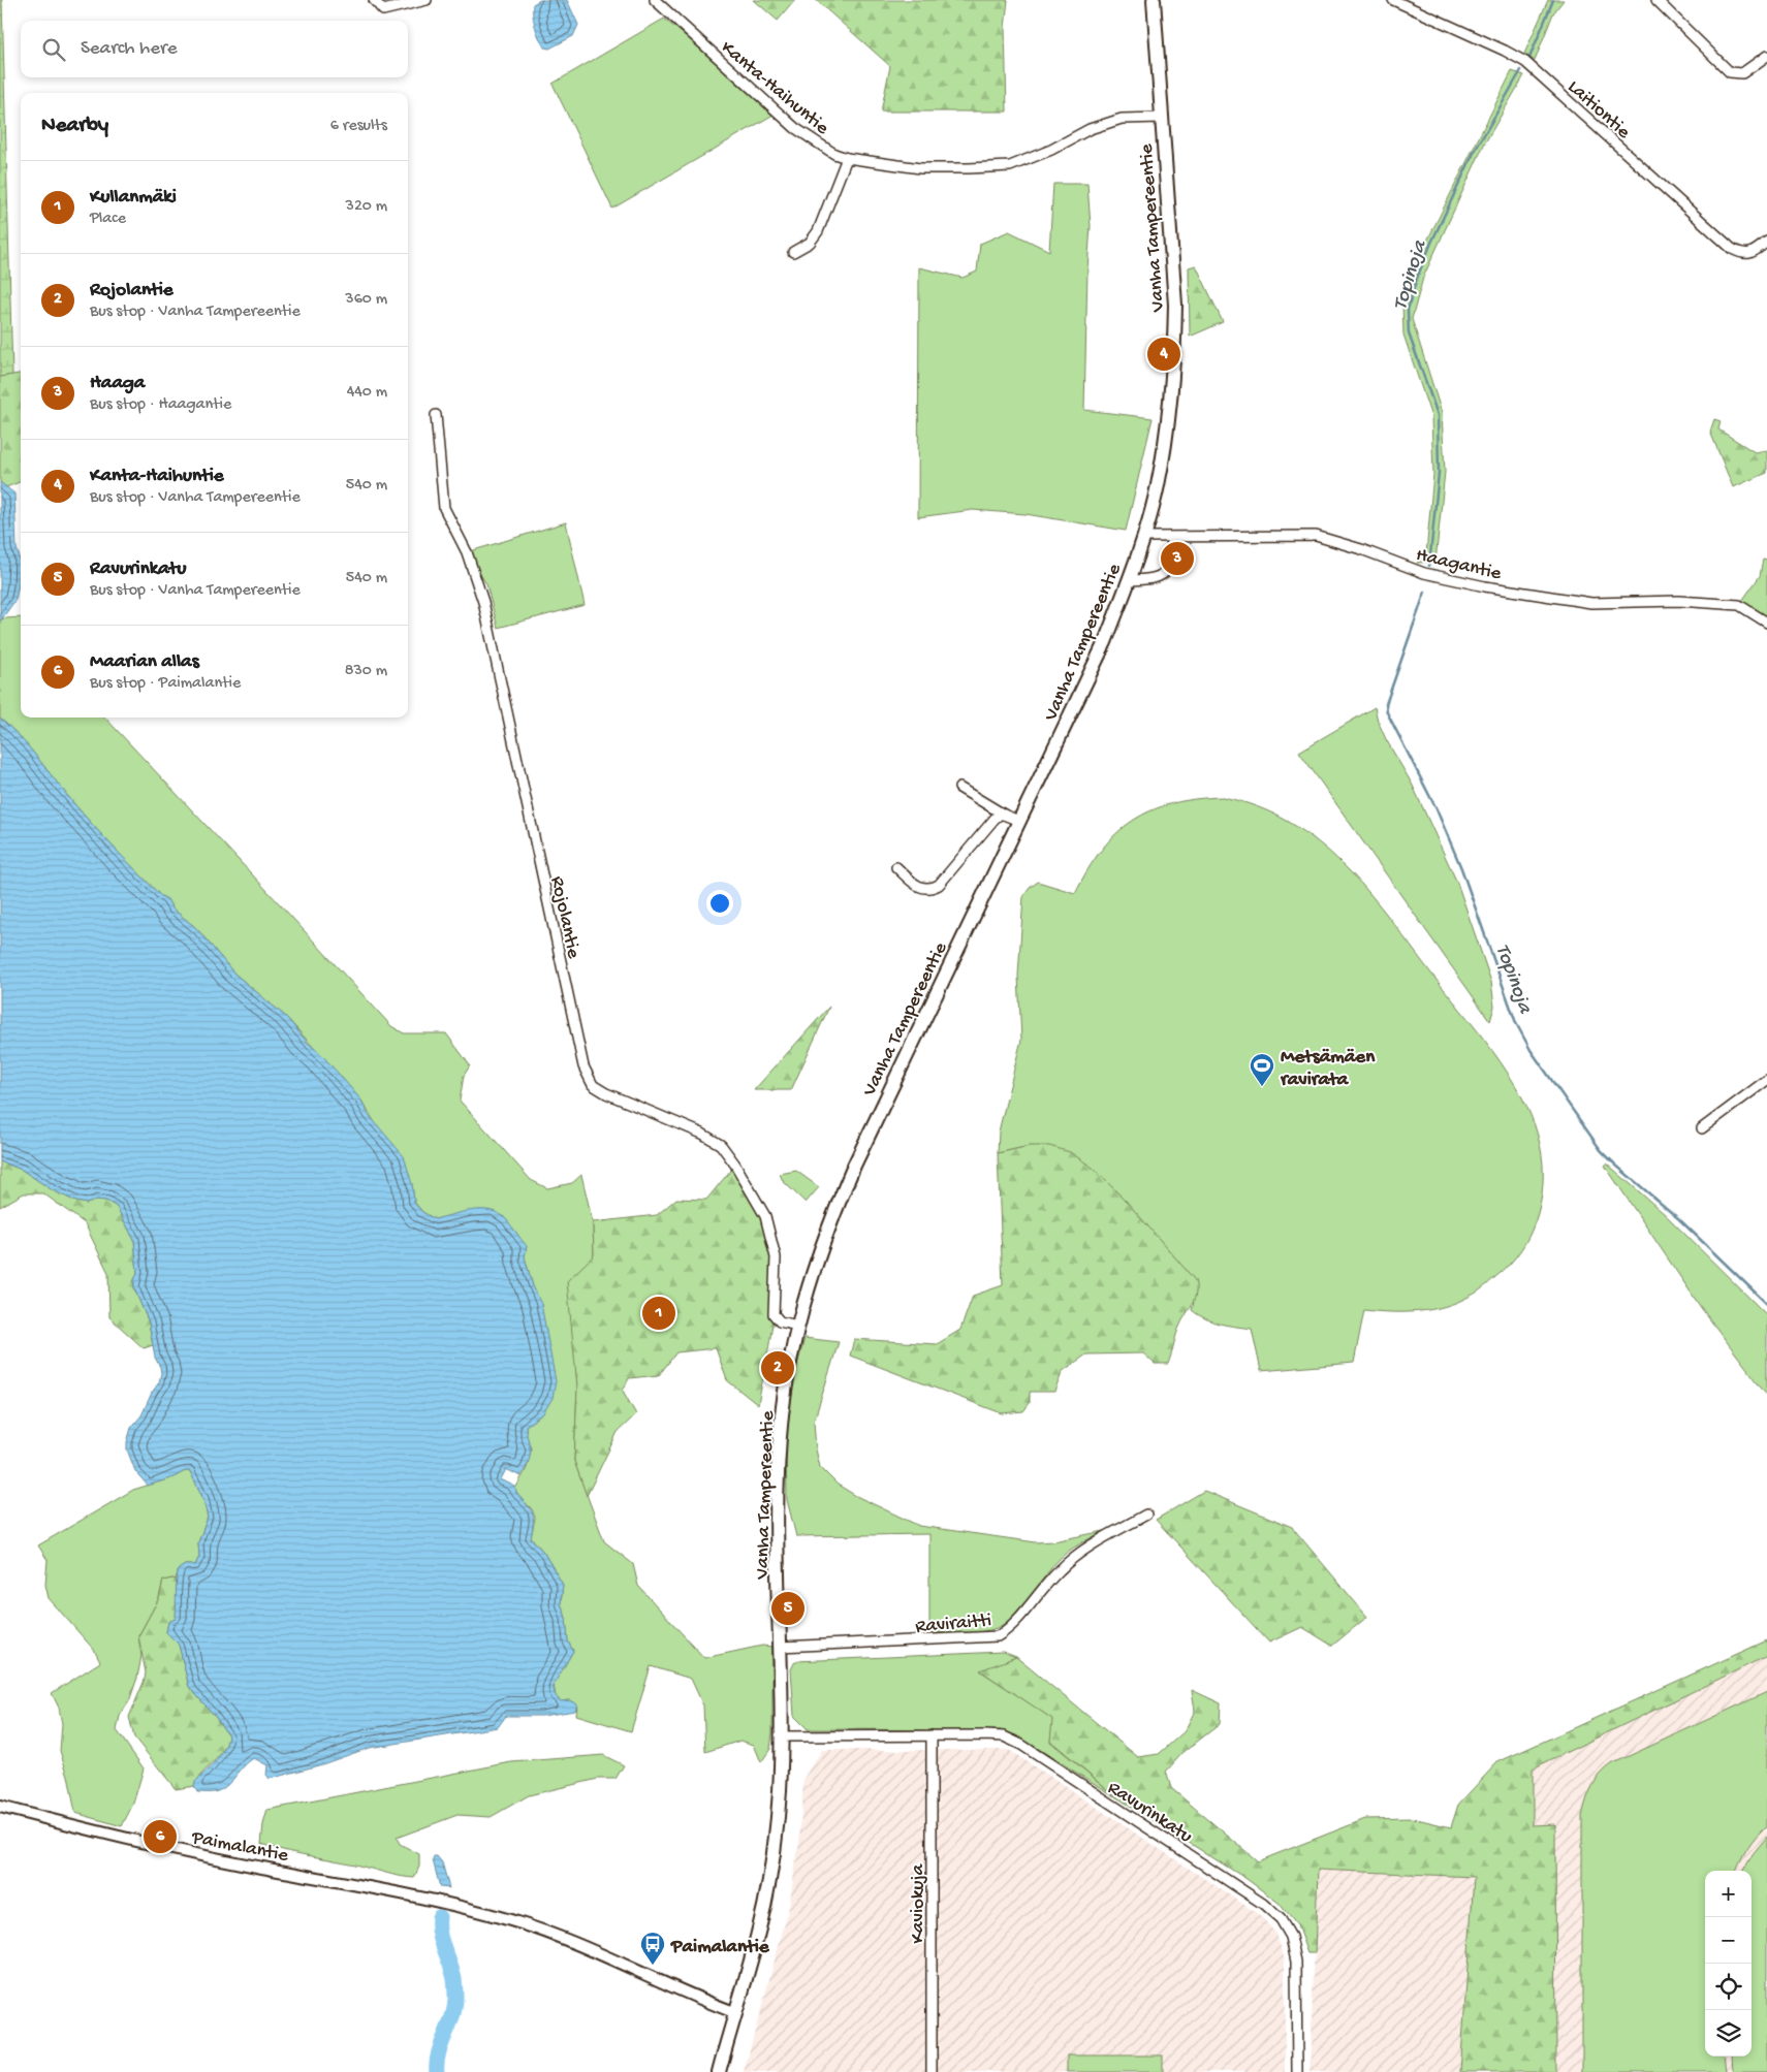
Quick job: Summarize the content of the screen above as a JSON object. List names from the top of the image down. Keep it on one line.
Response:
{"streets":{"main road":["Vanha Tampereentie"],"street":["Kanta-Haihuntie","Laitiontie","Haagantie","Rojolantie","Raviraitti","Ravurinkatu","Paimalantie","Kaviokuja"]},"crossings":[["Kanta-Haihuntie","Vanha Tampereentie"],["Vanha Tampereentie","Haagantie"],["Vanha Tampereentie","Rojolantie"],["Vanha Tampereentie","Raviraitti"],["Vanha Tampereentie","Ravurinkatu"],["Vanha Tampereentie","Paimalantie"],["Ravurinkatu","Kaviokuja"]],"water":["Topinoja"],"places":{"sports":["Metsämäen ravirata"],"bus stop":["Paimalantie"]},"page":{"search":"Search here","heading":["Nearby","6 results"],"list":[{"mark":"1","name":"Kullanmäki","note":"Place","value":"320 m"},{"mark":"2","name":"Rojolantie","note":"Bus stop · Vanha Tampereentie","value":"360 m"},{"mark":"3","name":"Haaga","note":"Bus stop · Haagantie","value":"440 m"},{"mark":"4","name":"Kanta-Haihuntie","note":"Bus stop · Vanha Tampereentie","value":"540 m"},{"mark":"5","name":"Ravurinkatu","note":"Bus stop · Vanha Tampereentie","value":"540 m"},{"mark":"6","name":"Maarian allas","note":"Bus stop · Paimalantie","value":"830 m"}],"pins":["4","3","1","2","5","6"],"map_buttons":["+","−"]}}
